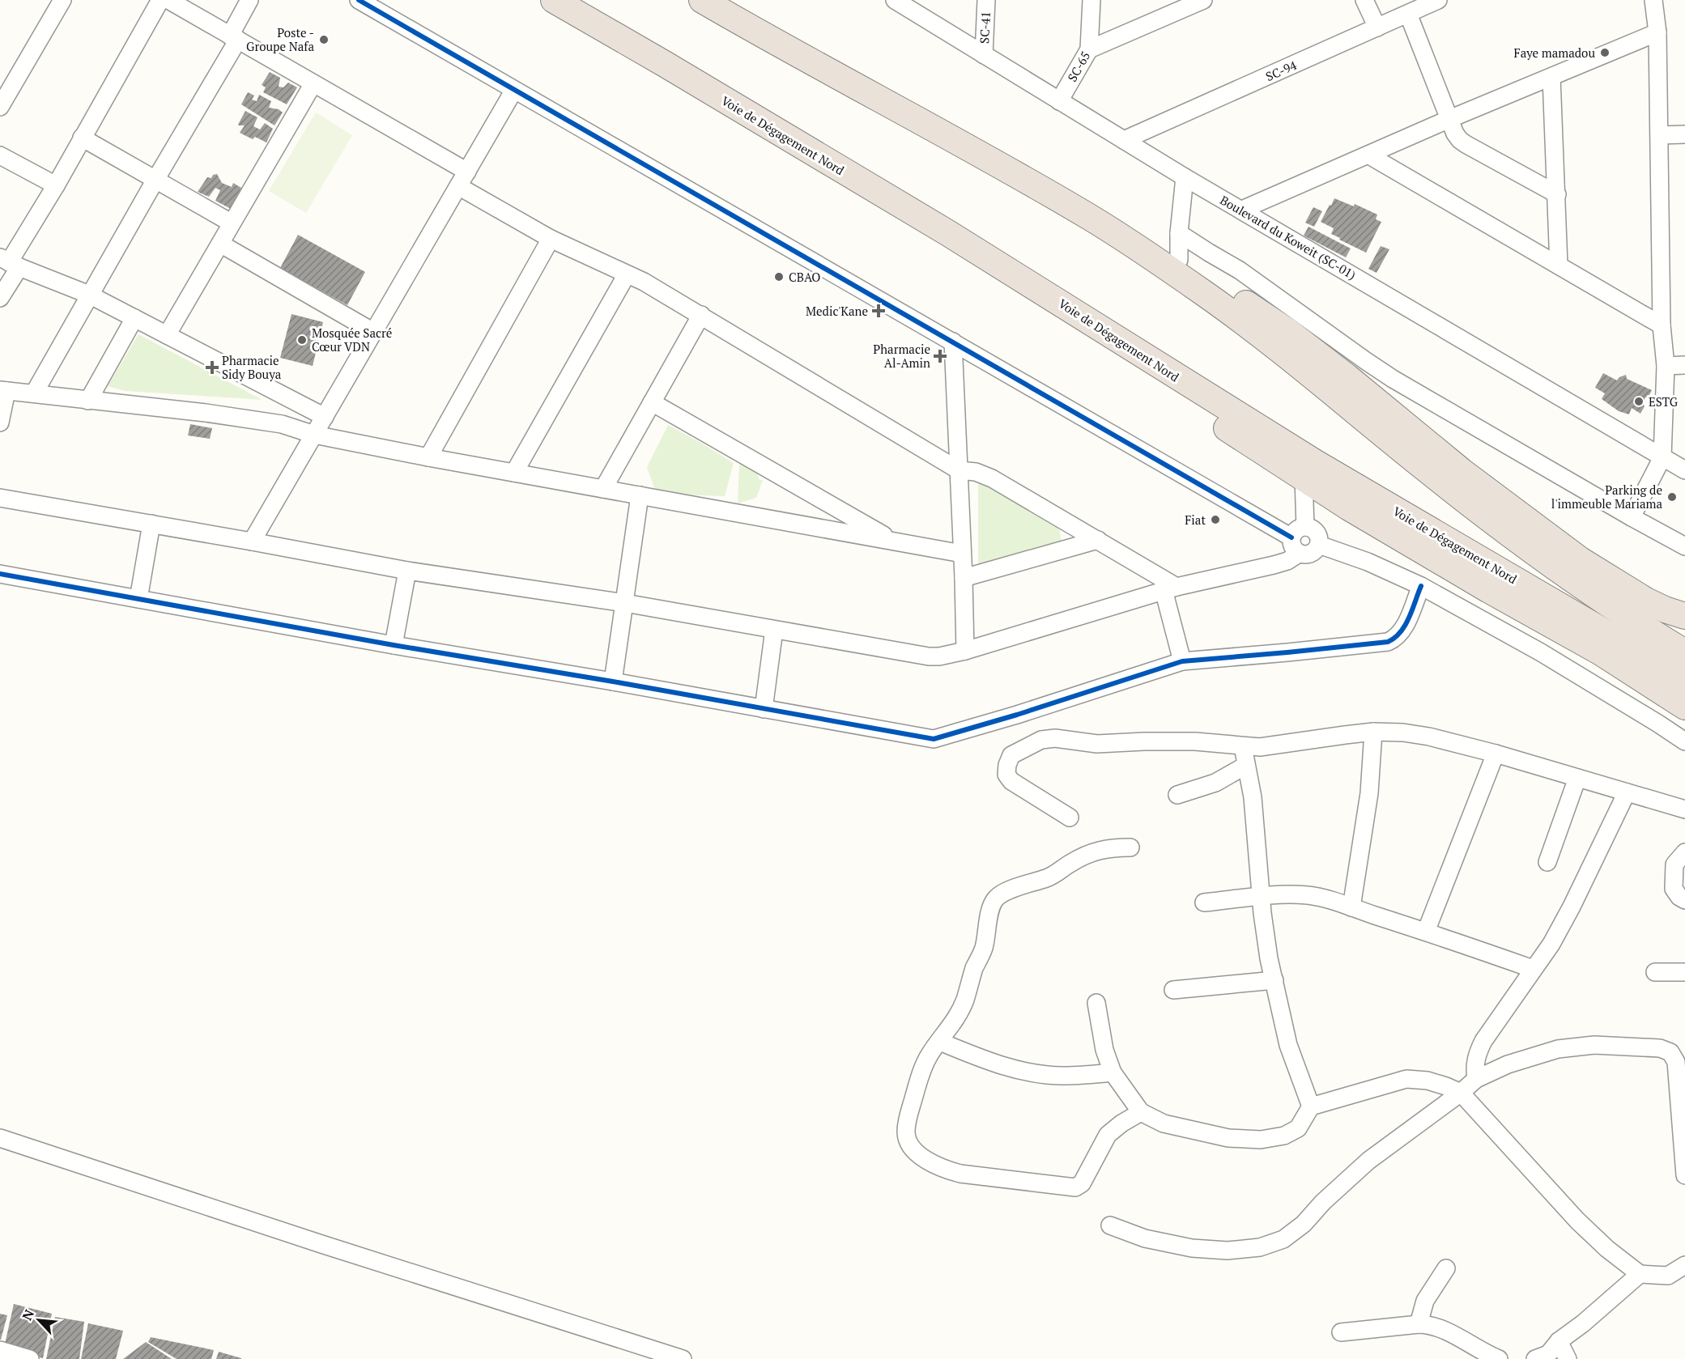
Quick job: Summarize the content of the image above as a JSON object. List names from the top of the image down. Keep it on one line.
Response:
{"streets":{"highway":["Voie de Dégagement Nord"],"street":["SC-41","SC-65","SC-94","Boulevard du Koweit (SC-01)"]},"crossings":[["SC-41","Boulevard du Koweit (SC-01)"],["SC-65","Boulevard du Koweit (SC-01)"],["SC-94","Boulevard du Koweit (SC-01)"]],"places":{"other":["Poste - Groupe Nafa","Faye mamadou","CBAO","Mosquée Sacré Cœur VDN","ESTG","Parking de l'immeuble Mariama","Fiat"],"health":["Medic'Kane","Pharmacie Al-Amin","Pharmacie Sidy Bouya"]},"north":"top left"}
